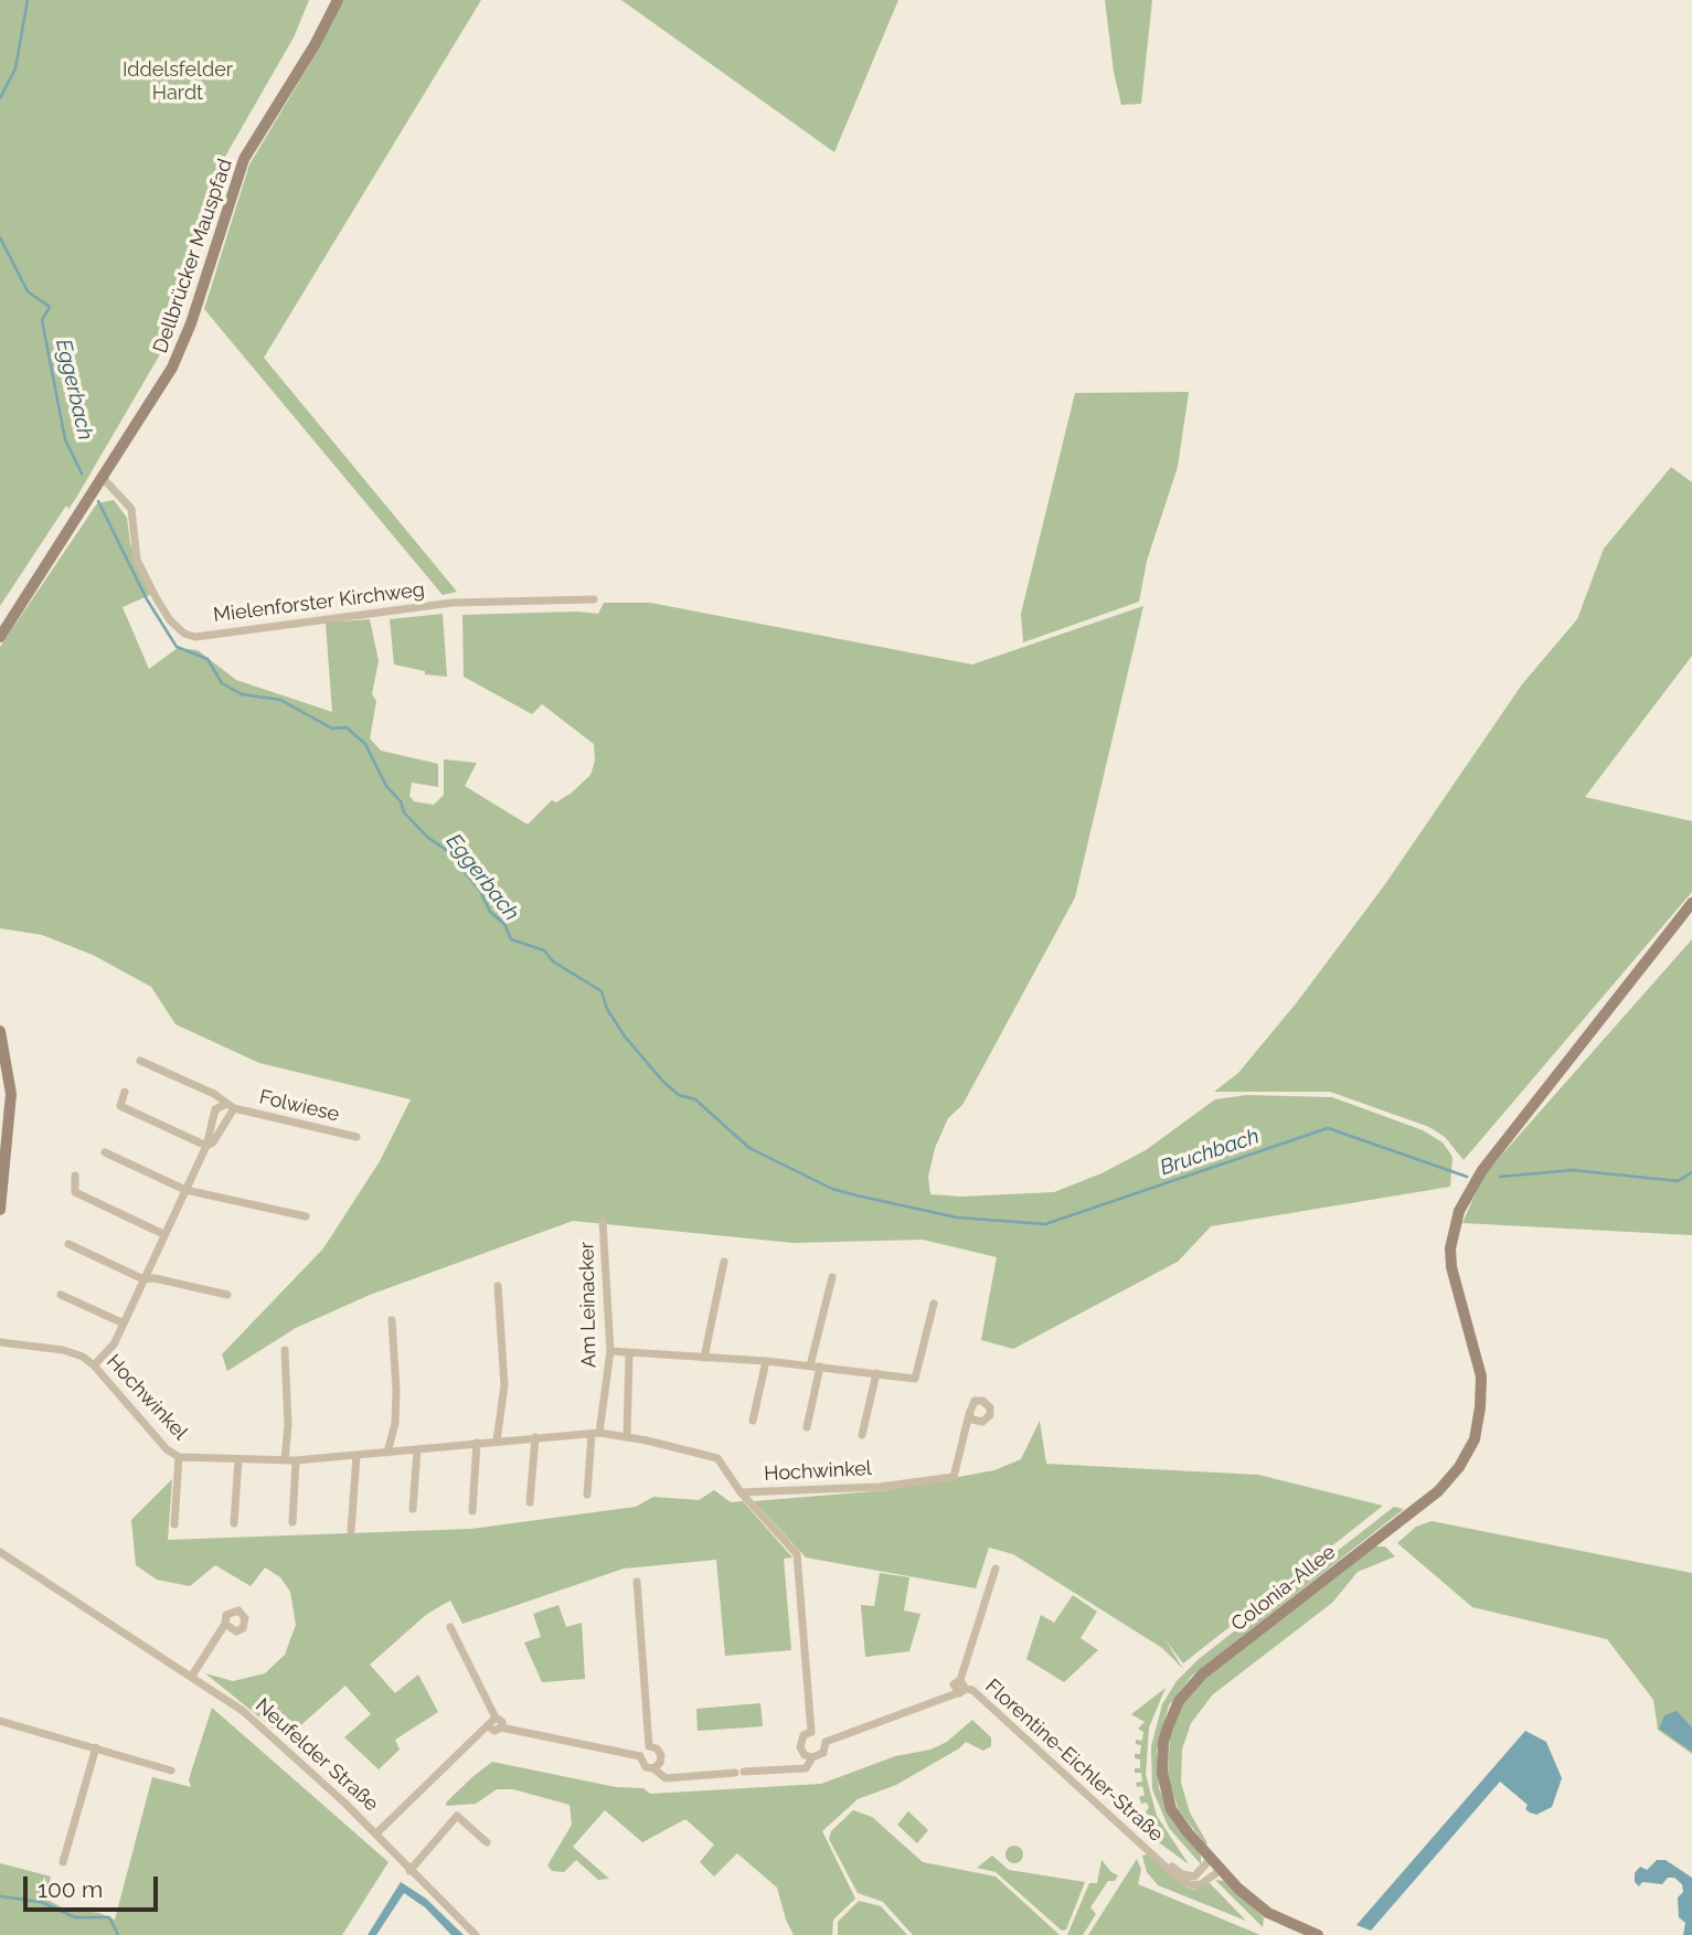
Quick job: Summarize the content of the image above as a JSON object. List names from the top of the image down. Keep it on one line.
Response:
{"streets":{"main road":["Dellbrücker Mauspfad","Colonia-Allee"],"street":["Mielenforster Kirchweg","Folwiese","Am Leinacker","Hochwinkel","Neufelder Straße","Florentine-Eichler-Straße"]},"crossings":[["Dellbrücker Mauspfad","Mielenforster Kirchweg"],["Folwiese","Hochwinkel"],["Am Leinacker","Hochwinkel"],["Colonia-Allee","Florentine-Eichler-Straße"]],"water":["Eggerbach","Bruchbach"],"parks":["Iddelsfelder Hardt"],"scale_bar":"100 m"}
